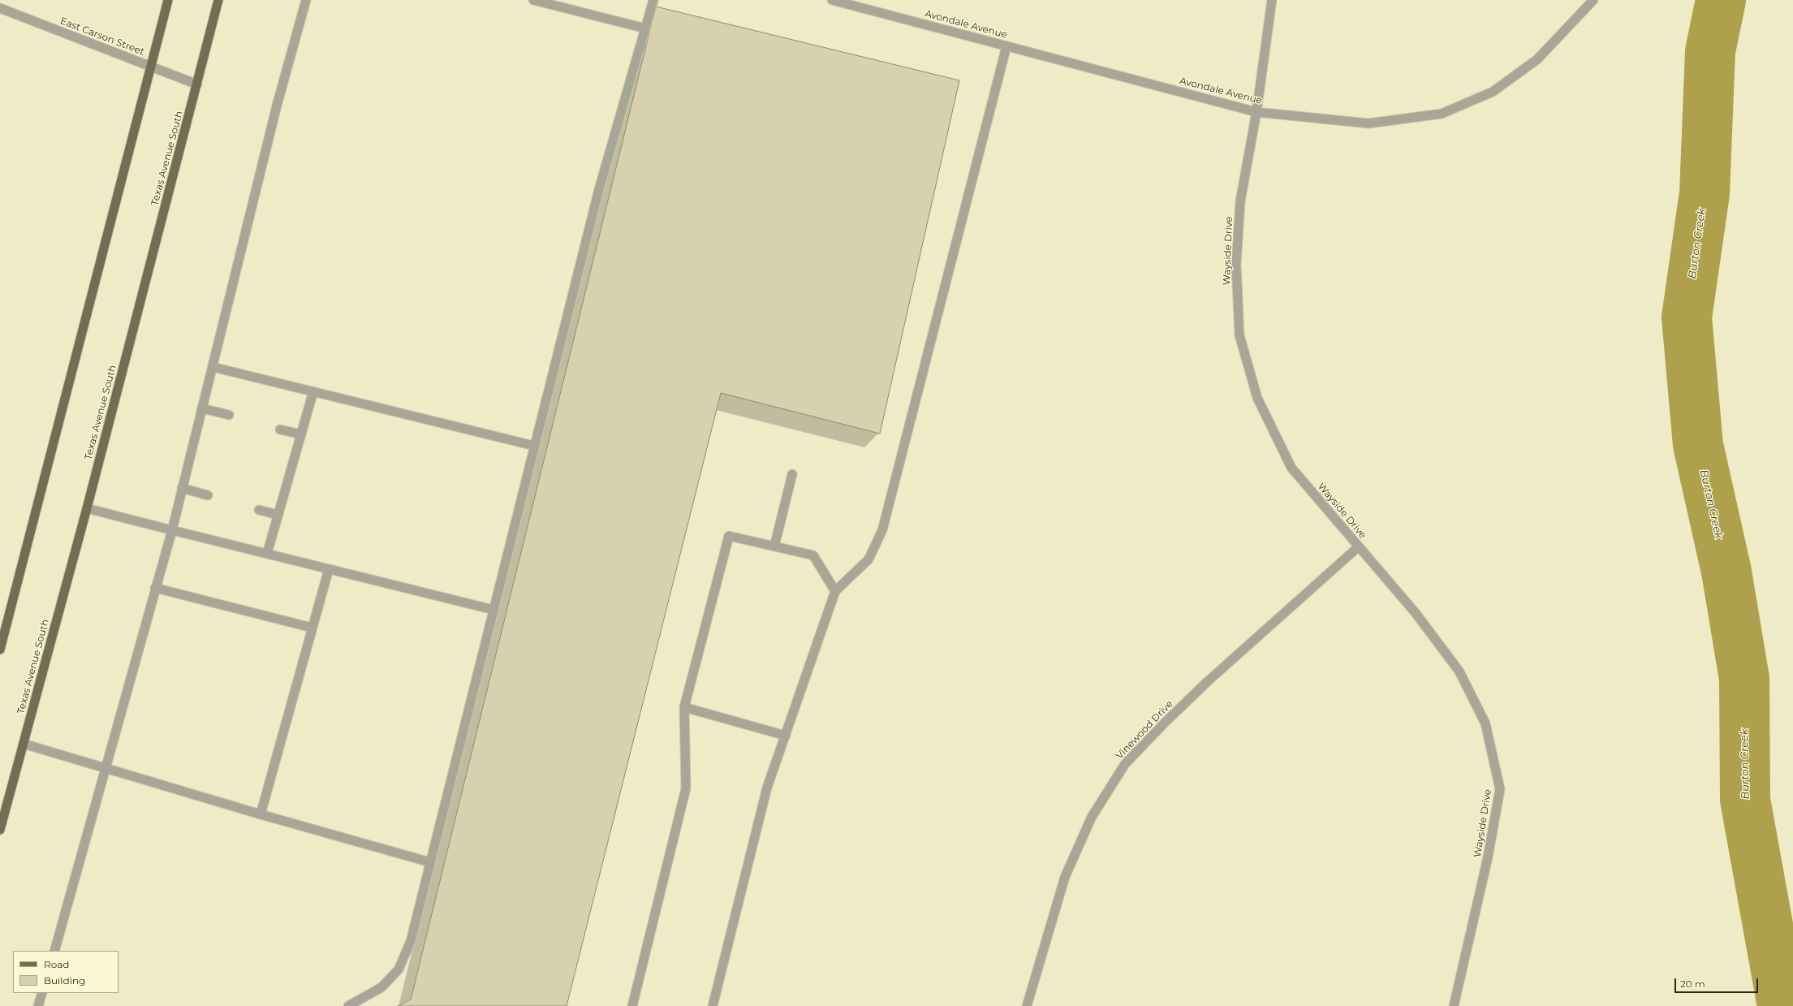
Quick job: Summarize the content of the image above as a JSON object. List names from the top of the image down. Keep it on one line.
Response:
{"streets":{"main road":["Texas Avenue South"],"street":["Avondale Avenue","East Carson Street","Wayside Drive","Vinewood Drive"]},"crossings":[["Avondale Avenue","Wayside Drive"],["East Carson Street","Texas Avenue South"],["Wayside Drive","Vinewood Drive"]],"water":["Burton Creek"],"legend":["Road","Building"],"scale_bar":"20 m"}
